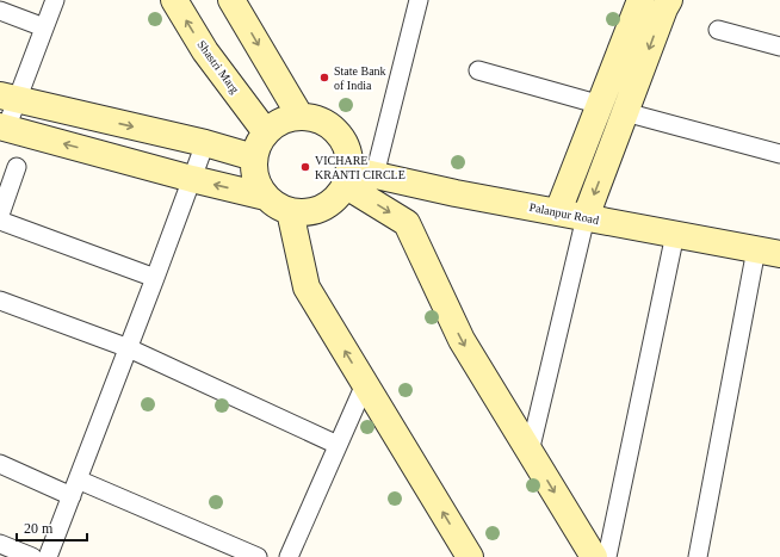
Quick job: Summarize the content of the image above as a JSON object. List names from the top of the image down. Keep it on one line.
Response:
{"streets":{"street":["Shastri Marg","Palanpur Road"]},"crossings":[["Shastri Marg","Palanpur Road"]],"places":["State Bank of India","VICHARE KRANTI CIRCLE"],"scale_bar":"20 m"}
